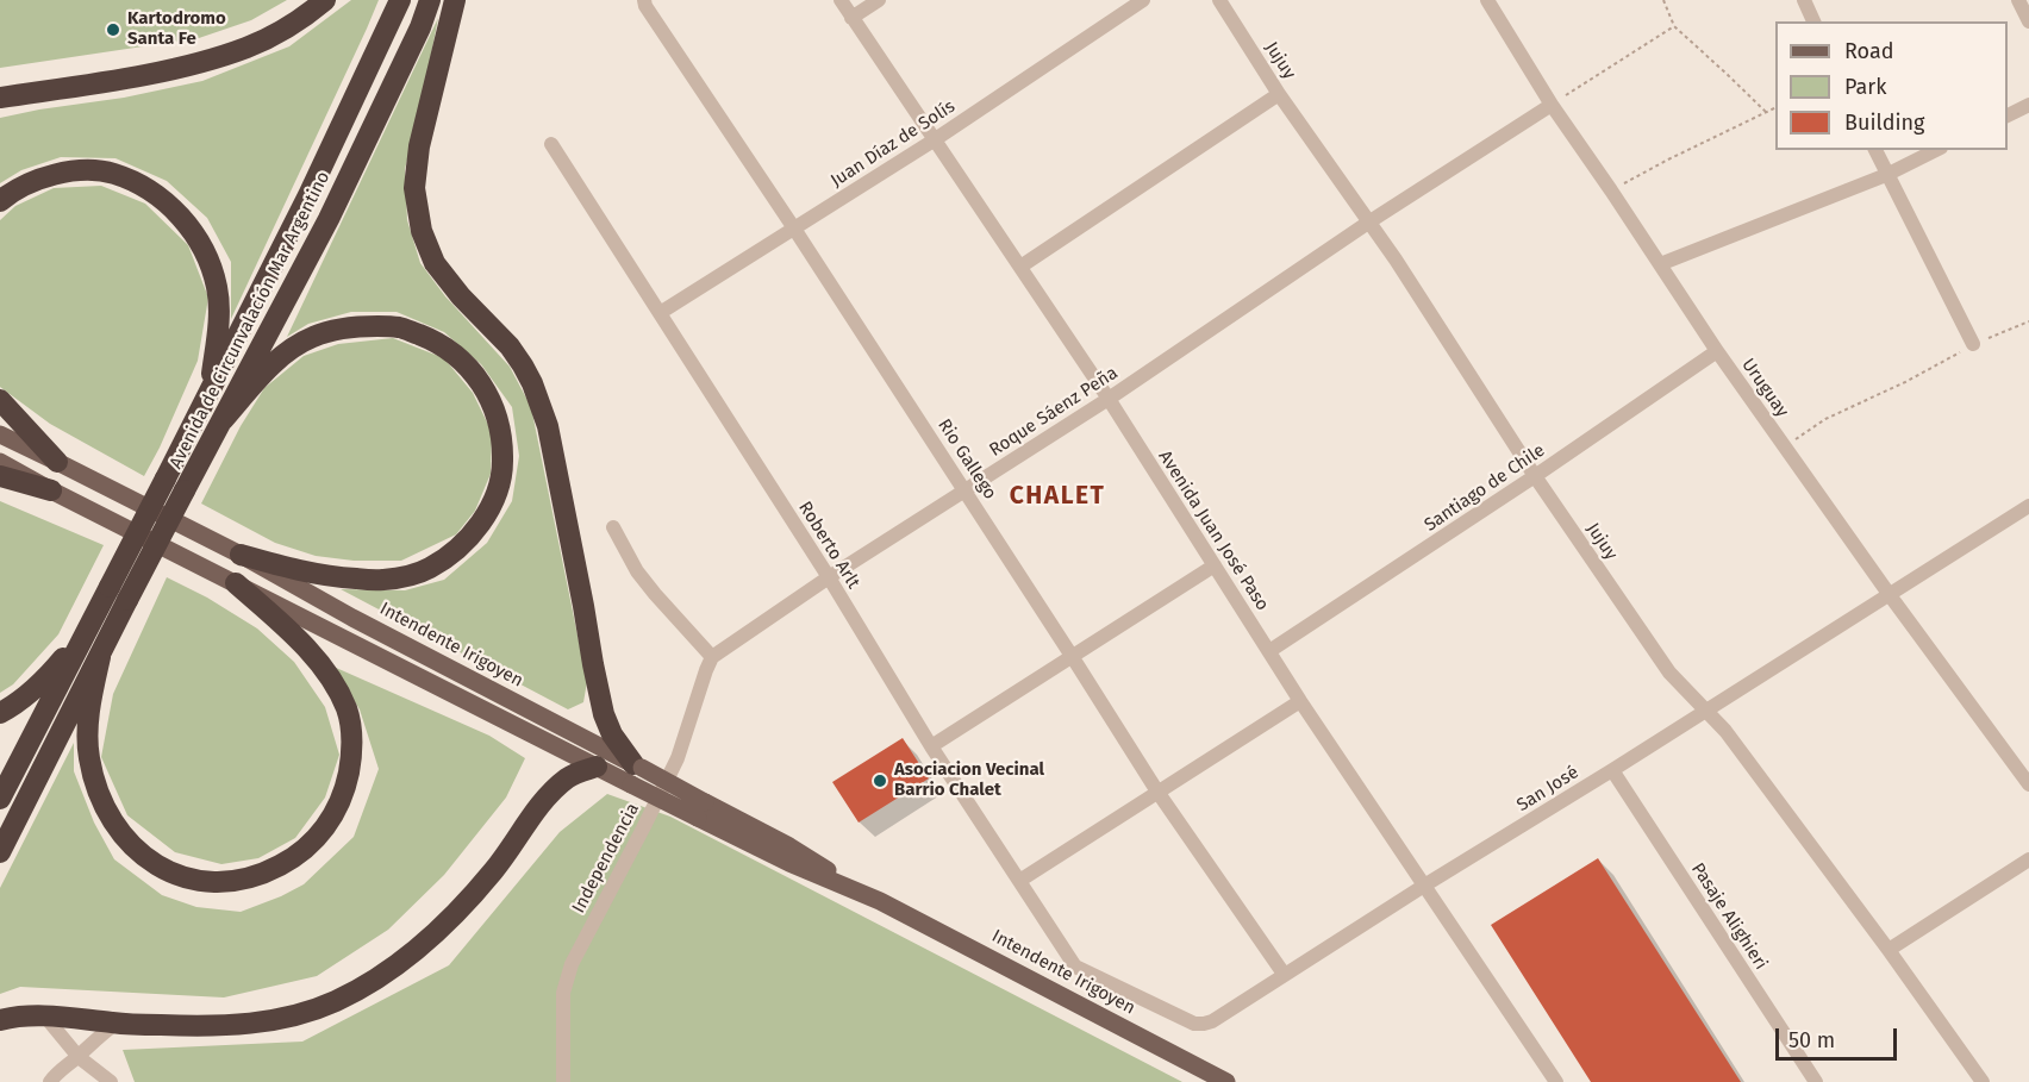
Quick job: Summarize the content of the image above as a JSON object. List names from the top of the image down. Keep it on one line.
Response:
{"streets":{"highway":["Avenida de Circunvalación Mar Argentino"],"main road":["Intendente Irigoyen"],"street":["Jujuy","Juan Díaz de Solís","Uruguay","Roque Sáenz Peña","Rio Gallego","Santiago de Chile","Avenida Juan José Paso","Roberto Arlt","San José","Independencia","Pasaje Alighieri"]},"crossings":[["Jujuy","Roque Sáenz Peña"],["Jujuy","Santiago de Chile"],["Jujuy","San José"],["Juan Díaz de Solís","Rio Gallego"],["Juan Díaz de Solís","Avenida Juan José Paso"],["Juan Díaz de Solís","Roberto Arlt"],["Uruguay","Roque Sáenz Peña"],["Uruguay","Santiago de Chile"],["Uruguay","San José"],["Roque Sáenz Peña","Rio Gallego"],["Roque Sáenz Peña","Avenida Juan José Paso"],["Roque Sáenz Peña","Roberto Arlt"],["Roque Sáenz Peña","Independencia"],["Rio Gallego","San José"],["Santiago de Chile","Avenida Juan José Paso"],["Avenida Juan José Paso","San José"],["Roberto Arlt","San José"],["San José","Pasaje Alighieri"]],"districts":["CHALET"],"places":["Kartodromo Santa Fe","Asociacion Vecinal Barrio Chalet"],"legend":["Road","Park","Building"],"scale_bar":"50 m"}
